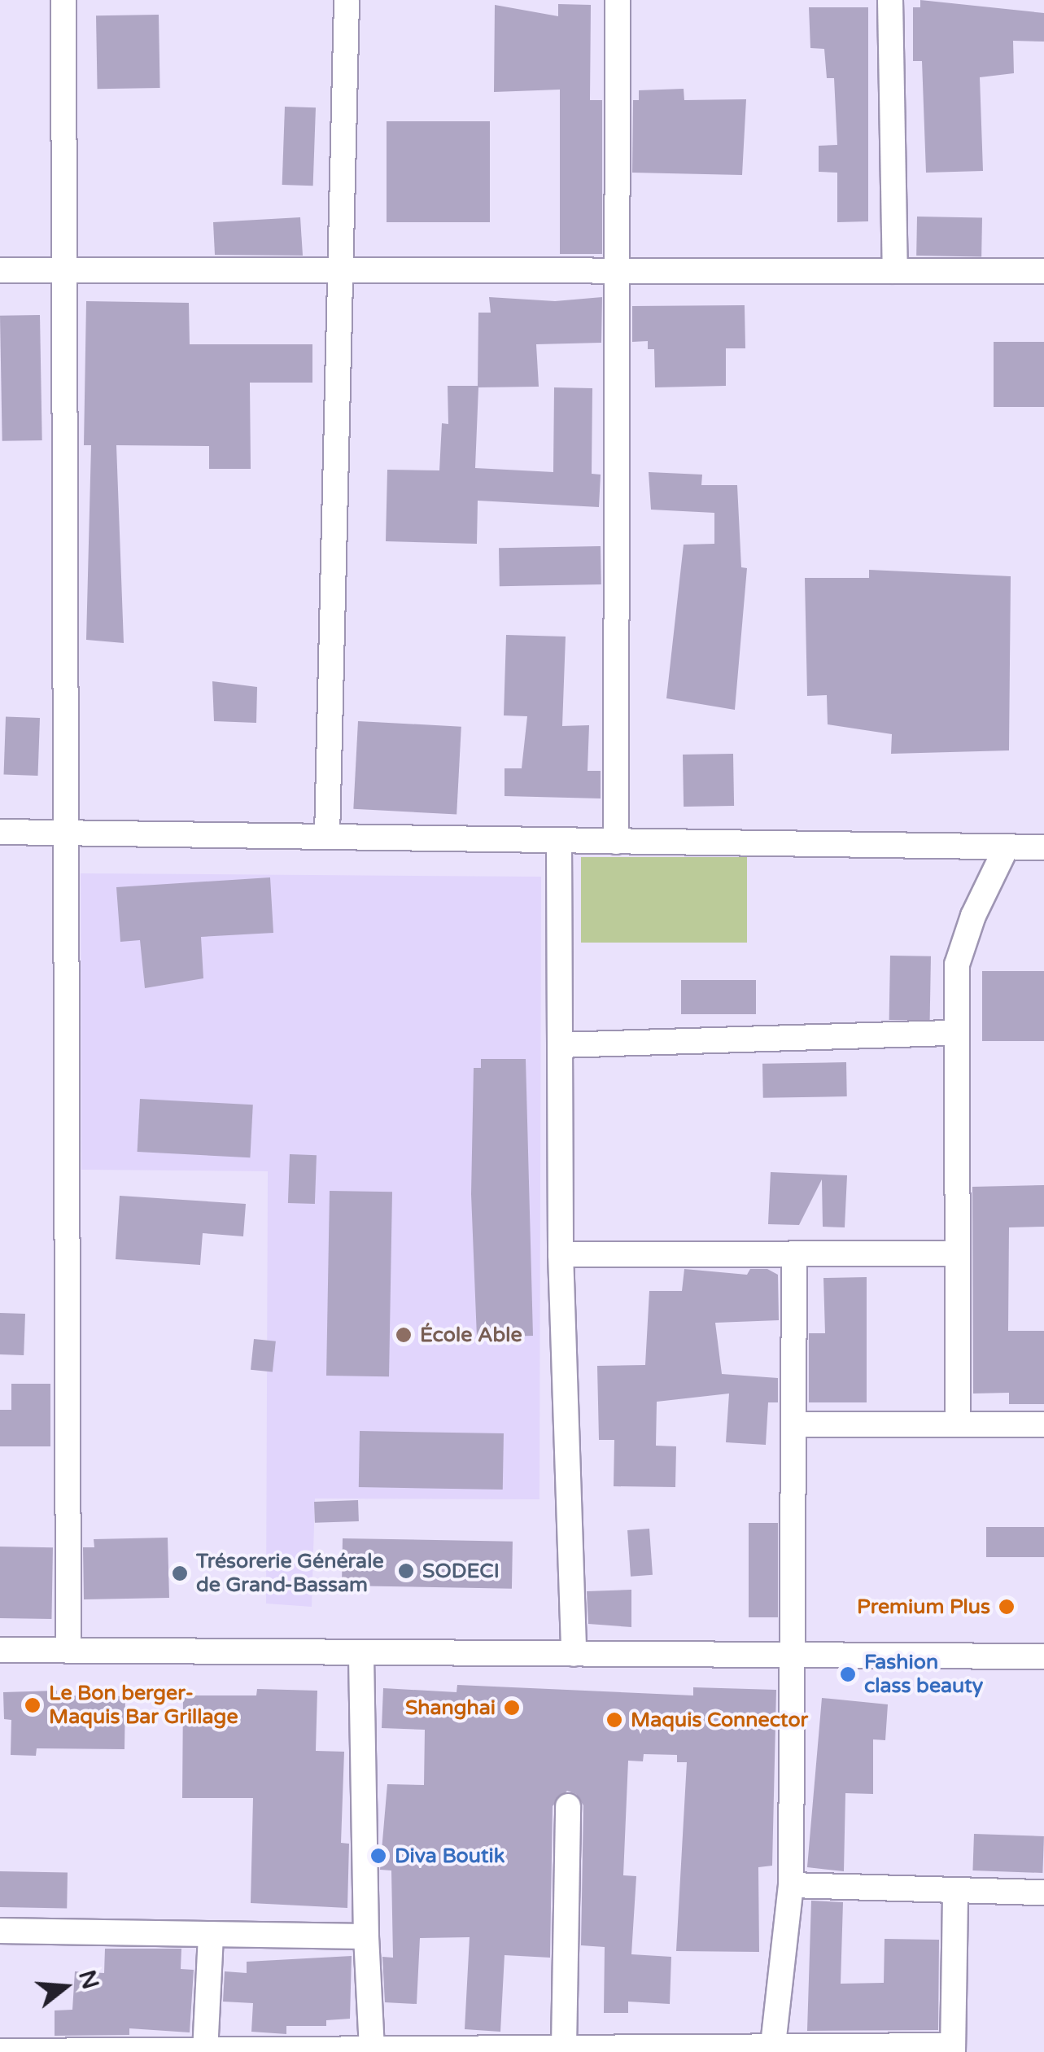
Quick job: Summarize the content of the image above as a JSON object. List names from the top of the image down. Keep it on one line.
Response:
{"places":["École Able","SODECI","Trésorerie Générale de Grand-Bassam","Premium Plus","Fashion class beauty","Le Bon berger- Maquis Bar Grillage","Shanghai","Maquis Connector","Diva Boutik"],"north":"right"}
